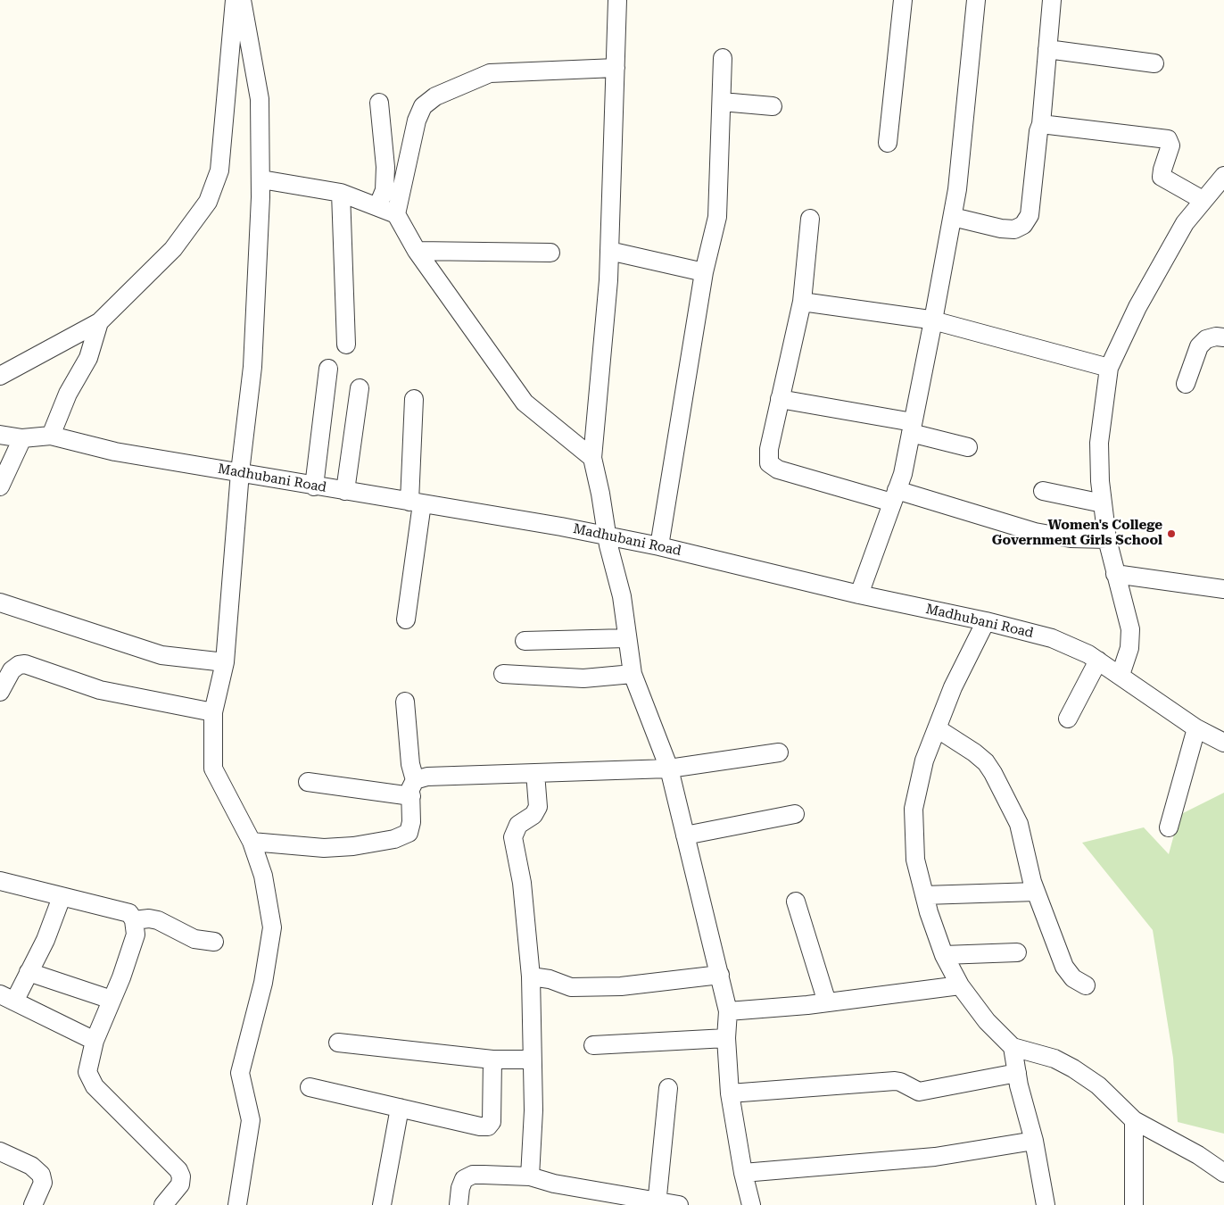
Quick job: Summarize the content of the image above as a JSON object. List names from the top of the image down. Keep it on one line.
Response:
{"streets":{"street":["Madhubani Road"]},"places":["Women's College Government Girls School"]}
